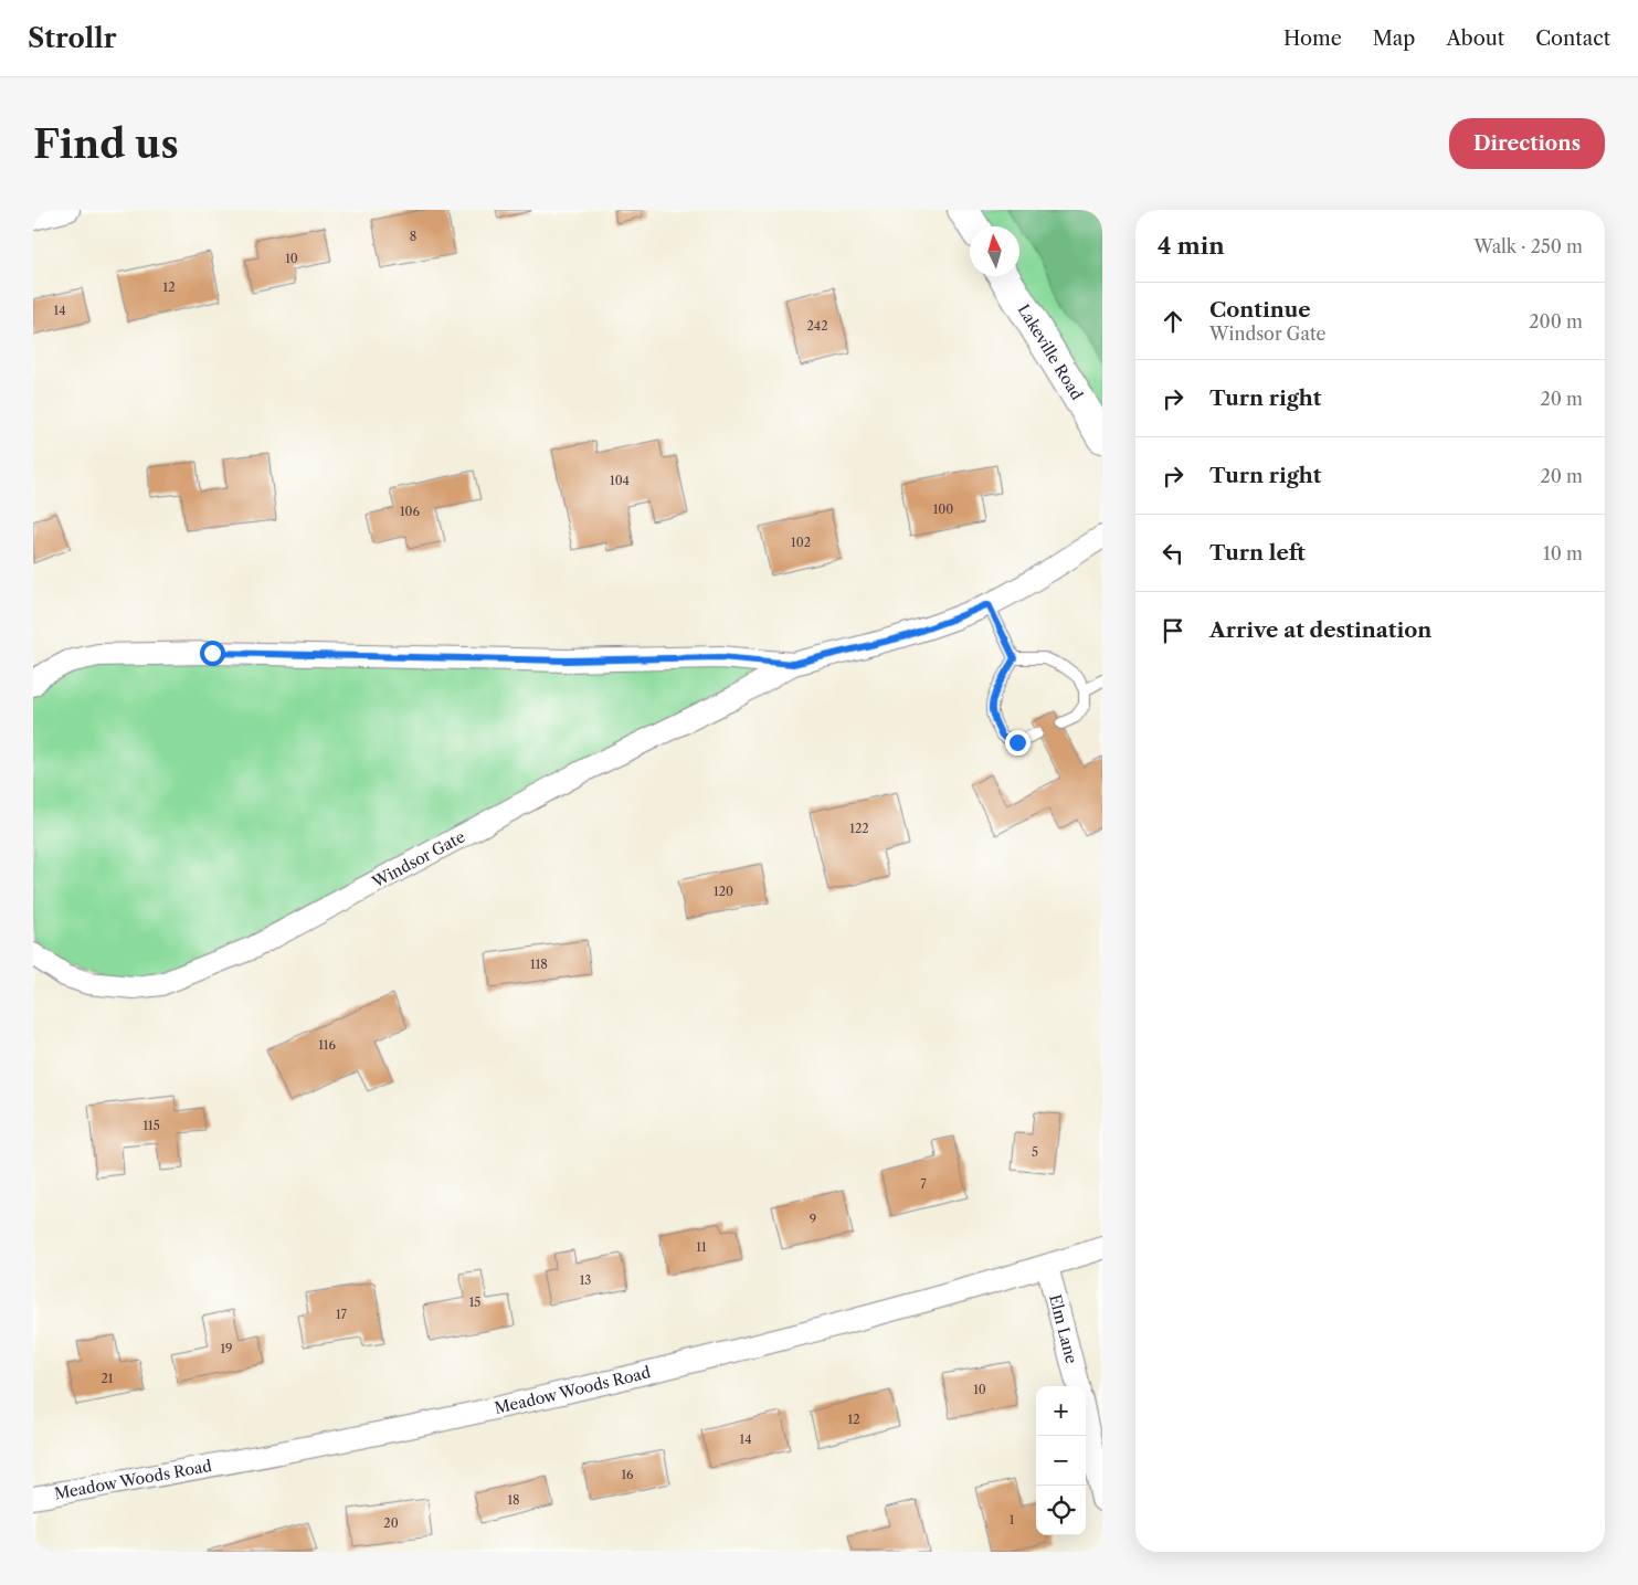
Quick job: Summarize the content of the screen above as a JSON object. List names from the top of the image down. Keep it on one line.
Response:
{"streets":{"main road":["Lakeville Road"],"street":["Windsor Gate","Elm Lane","Meadow Woods Road"]},"crossings":[["Elm Lane","Meadow Woods Road"]],"house_numbers":["8","10","12","14","242","104","100","106","102","122","120","118","116","115","5","7","9","11","13","15","17","19","21","10","12","14","16","18","1","20"],"north":"top","page":{"header":"Strollr","nav":["Home","Map","About","Contact"],"buttons":"Directions","title":"Find us","heading":["4 min","Walk · 250 m"],"list":[["Continue","Windsor Gate","200 m"],["Turn right","20 m"],["Turn right","20 m"],["Turn left","10 m"],"Arrive at destination"],"map_buttons":["+","−"]}}
